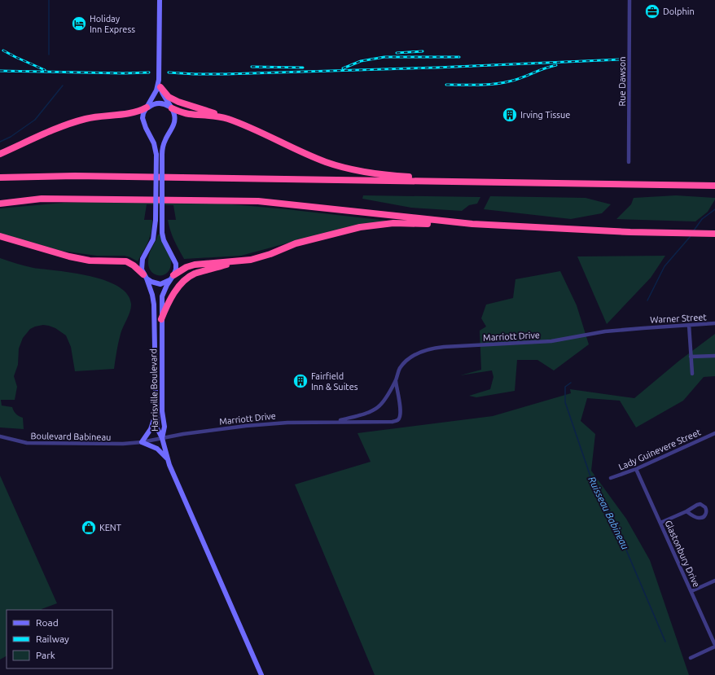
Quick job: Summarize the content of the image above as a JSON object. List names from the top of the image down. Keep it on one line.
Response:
{"streets":{"main road":["Harrisville Boulevard"],"street":["Rue Dawson","Warner Street","Marriott Drive","Boulevard Babineau","Lady Guinevere Street","Glastonbury Drive"]},"crossings":[["Warner Street","Marriott Drive"],["Marriott Drive","Harrisville Boulevard"],["Marriott Drive","Boulevard Babineau"],["Lady Guinevere Street","Glastonbury Drive"]],"water":["Ruisseau Babineau"],"places":{"office":["Dolphin"],"hotel":["Holiday Inn Express"],"building":["Irving Tissue","Fairfield Inn & Suites"],"shop":["KENT"]},"legend":["Road","Railway","Park"]}
